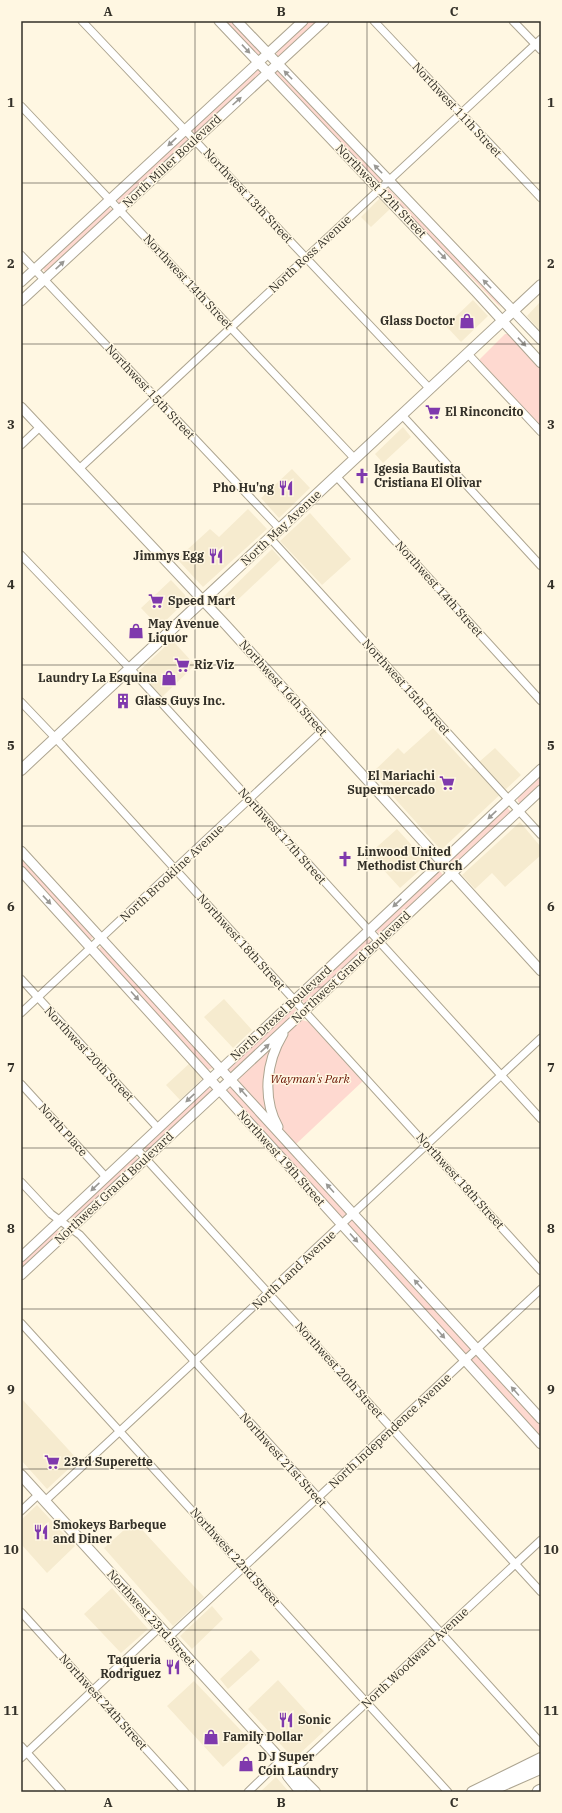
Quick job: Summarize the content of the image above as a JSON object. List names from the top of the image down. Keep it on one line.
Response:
{"streets":{"main road":["North May Avenue","Northwest 23rd Street"],"street":["Northwest 11th Street","North Miller Boulevard","Northwest 12th Street","Northwest 13th Street","North Ross Avenue","Northwest 14th Street","Northwest 15th Street","Northwest 16th Street","Northwest 17th Street","North Brookline Avenue","Northwest 18th Street","Northwest Grand Boulevard","North Drexel Boulevard","Northwest 20th Street","North Place","Northwest 19th Street","North Land Avenue","North Independence Avenue","Northwest 21st Street","Northwest 22nd Street","North Woodward Avenue","Northwest 24th Street"]},"crossings":[["Northwest 11th Street","North Ross Avenue"],["North Miller Boulevard","Northwest 12th Street"],["North Miller Boulevard","Northwest 13th Street"],["North Miller Boulevard","Northwest 14th Street"],["North Miller Boulevard","Northwest 15th Street"],["Northwest 12th Street","North Ross Avenue"],["Northwest 12th Street","North May Avenue"],["Northwest 13th Street","North Ross Avenue"],["Northwest 13th Street","North May Avenue"],["North Ross Avenue","Northwest 14th Street"],["North Ross Avenue","Northwest 15th Street"],["North Ross Avenue","Northwest 16th Street"],["Northwest 14th Street","North May Avenue"],["Northwest 15th Street","North May Avenue"],["Northwest 15th Street","Northwest Grand Boulevard"],["Northwest 15th Street","North Drexel Boulevard"],["North May Avenue","Northwest 16th Street"],["North May Avenue","Northwest 17th Street"],["North May Avenue","Northwest 18th Street"],["Northwest 16th Street","North Brookline Avenue"],["Northwest 16th Street","Northwest Grand Boulevard"],["Northwest 16th Street","North Drexel Boulevard"],["Northwest 17th Street","North Brookline Avenue"],["Northwest 17th Street","Northwest Grand Boulevard"],["Northwest 17th Street","North Drexel Boulevard"],["Northwest 17th Street","North Land Avenue"],["North Brookline Avenue","Northwest 18th Street"],["North Brookline Avenue","Northwest 20th Street"],["North Brookline Avenue","Northwest 19th Street"],["Northwest 18th Street","Northwest Grand Boulevard"],["Northwest 18th Street","North Drexel Boulevard"],["Northwest 18th Street","North Land Avenue"],["Northwest Grand Boulevard","Northwest 20th Street"],["Northwest Grand Boulevard","Northwest 19th Street"],["Northwest Grand Boulevard","Northwest 21st Street"],["North Drexel Boulevard","Northwest 20th Street"],["North Drexel Boulevard","North Place"],["North Drexel Boulevard","Northwest 19th Street"],["North Drexel Boulevard","Northwest 21st Street"],["Northwest 20th Street","North Land Avenue"],["Northwest 20th Street","North Independence Avenue"],["Northwest 20th Street","North Woodward Avenue"],["Northwest 19th Street","North Land Avenue"],["Northwest 19th Street","North Independence Avenue"],["North Land Avenue","Northwest 21st Street"],["North Land Avenue","Northwest 22nd Street"],["North Land Avenue","Northwest 23rd Street"],["North Independence Avenue","Northwest 21st Street"],["North Independence Avenue","Northwest 22nd Street"],["North Independence Avenue","Northwest 23rd Street"],["Northwest 21st Street","North Woodward Avenue"],["Northwest 22nd Street","North Woodward Avenue"],["Northwest 23rd Street","North Woodward Avenue"]],"one_way":["North Drexel Boulevard"],"parks":["Wayman's Park"],"places":{"shop":["Glass Doctor","May Avenue Liquor","Laundry La Esquina","Family Dollar","D J Super Coin Laundry"],"supermarket":["El Rinconcito","Speed Mart","Riz Viz","El Mariachi Supermercado","23rd Superette"],"church":["Igesia Bautista Cristiana El Olivar","Linwood United Methodist Church"],"restaurant":["Pho Hu'ng","Jimmys Egg","Smokeys Barbeque and Diner","Taqueria Rodriguez","Sonic"],"building":["Glass Guys Inc."]},"grid":{"columns":["A","B","C"],"rows":["1","2","3","4","5","6","7","8","9","10","11"]}}
